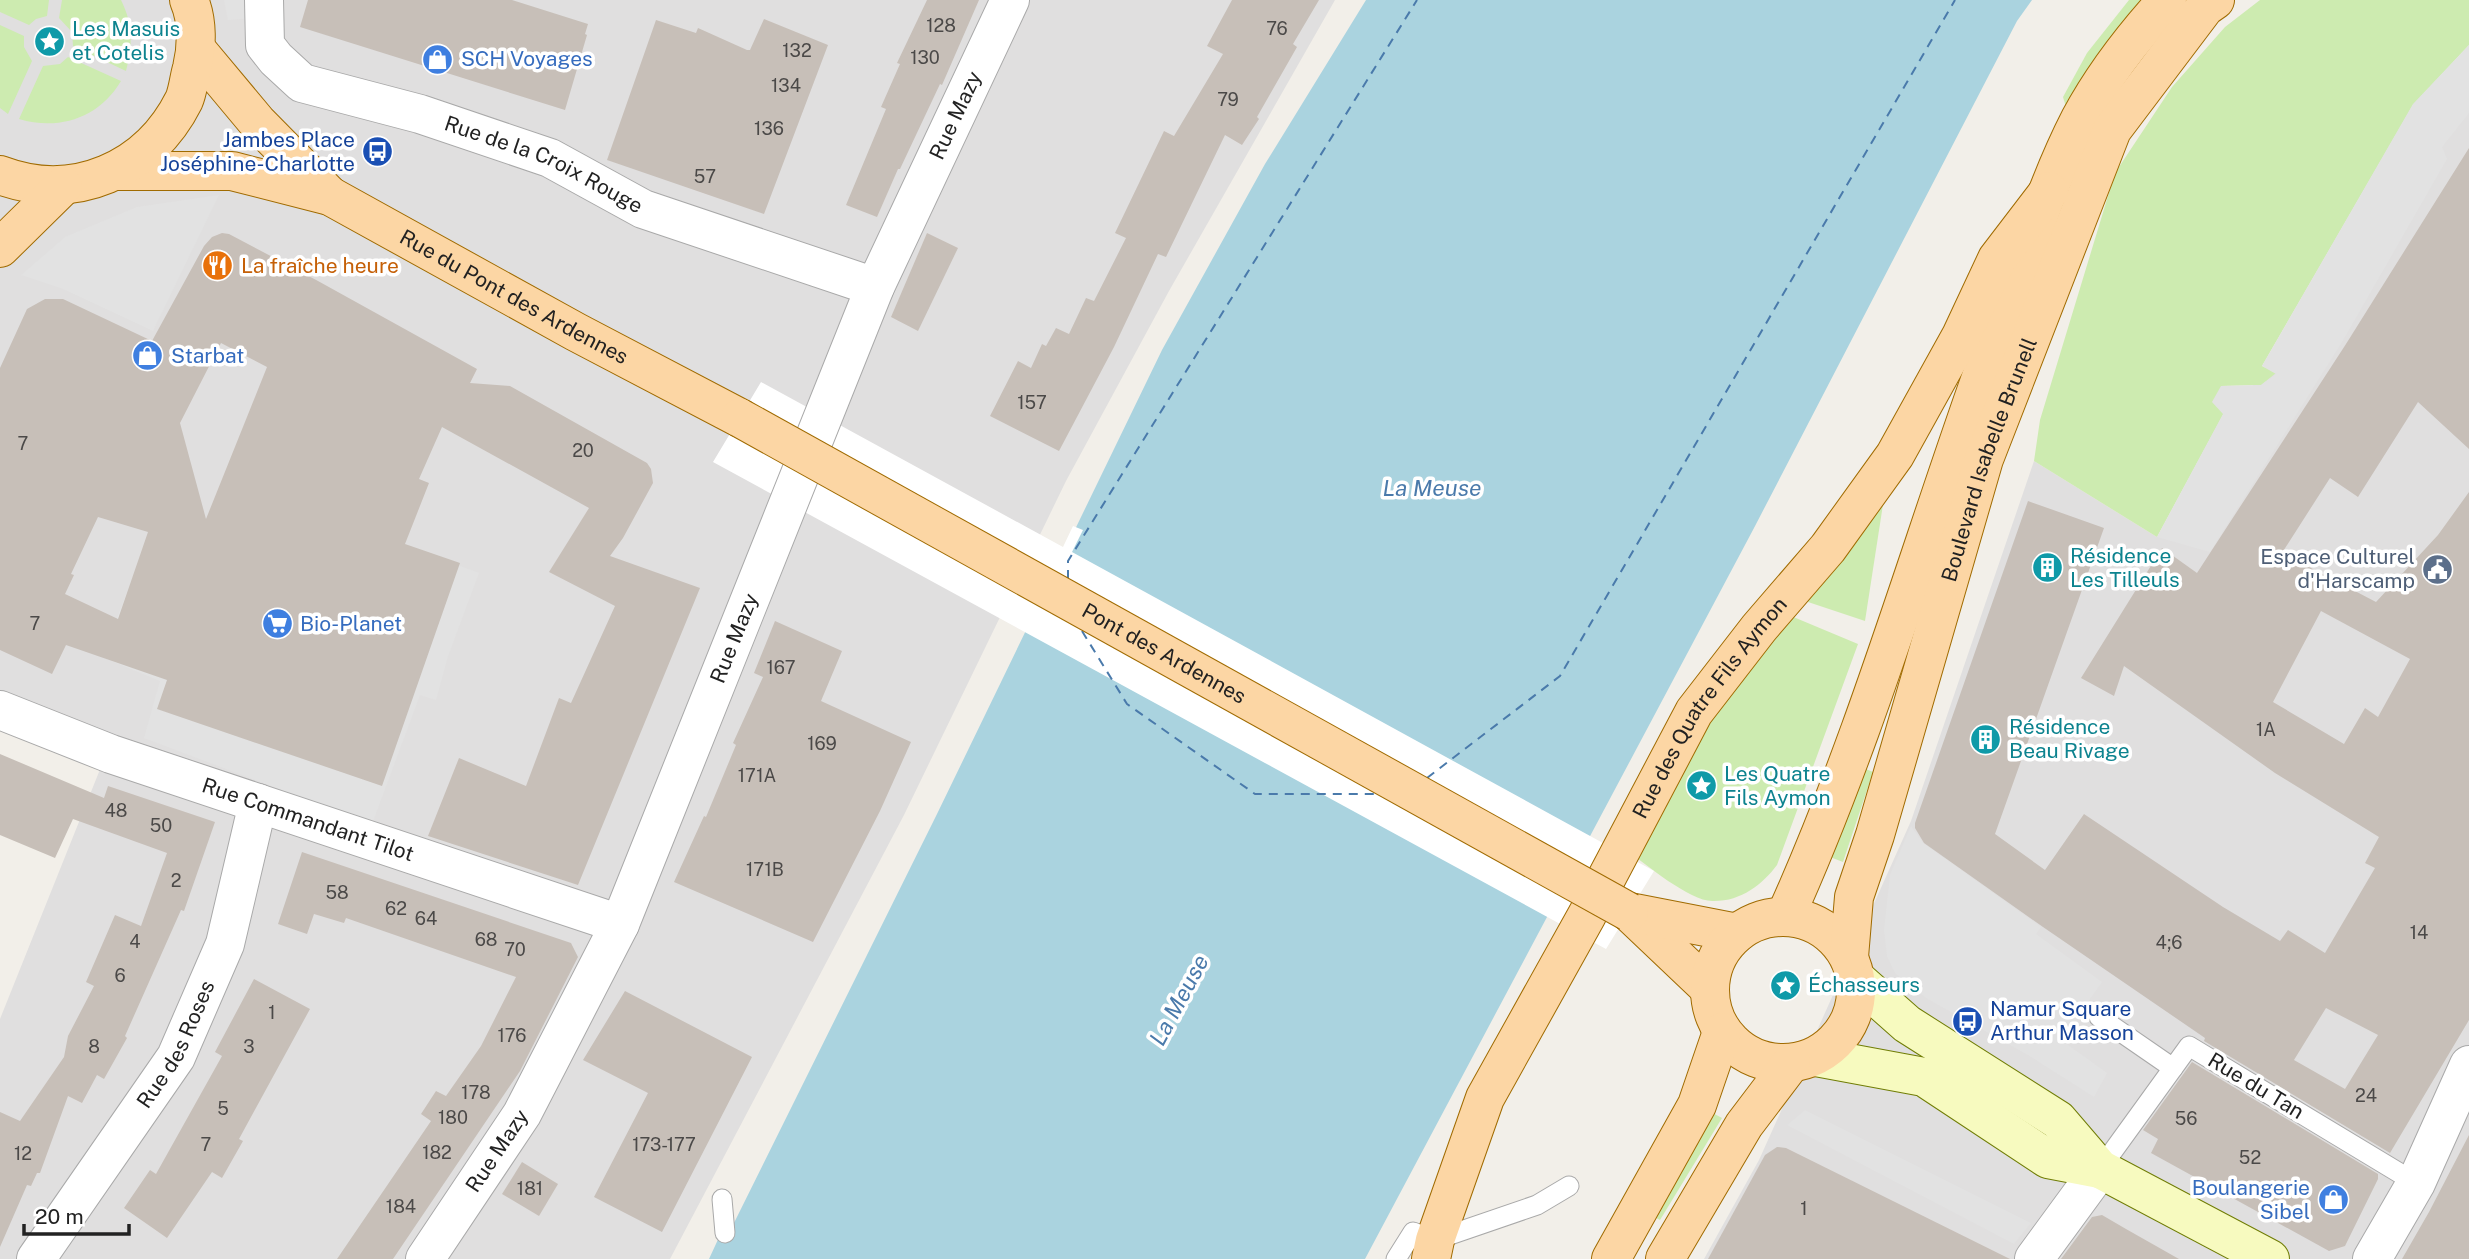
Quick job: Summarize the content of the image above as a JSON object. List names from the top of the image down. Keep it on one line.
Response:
{"streets":{"main road":["Rue du Pont des Ardennes","Boulevard Isabelle Brunell","Pont des Ardennes","Rue des Quatre Fils Aymon"],"street":["Rue Mazy","Rue de la Croix Rouge","Rue Commandant Tilot","Rue des Roses"],"lane":["Rue du Tan"]},"crossings":[["Rue Mazy","Rue de la Croix Rouge"],["Rue Mazy","Rue Commandant Tilot"],["Rue du Pont des Ardennes","Pont des Ardennes"],["Boulevard Isabelle Brunell","Rue des Quatre Fils Aymon"],["Rue Commandant Tilot","Rue des Roses"]],"water":["La Meuse"],"places":{"place":["Les Masuis et Cotelis","Les Quatre Fils Aymon","Échasseurs"],"shop":["SCH Voyages","Starbat","Boulangerie Sibel"],"bus stop":["Jambes Place Joséphine-Charlotte","Namur Square Arthur Masson"],"restaurant":["La fraîche heure"],"building":["Résidence Les Tilleuls","Résidence Beau Rivage"],"public building":["Espace Culturel d'Harscamp"],"supermarket":["Bio-Planet"]},"house_numbers":["128","76","132","130","134","79","136","57","157","7","20","7","167","1A","169","171A","48","50","171B","2","58","62","64","14","68","4","4;6","70","6","1","176","8","3","178","24","5","180","56","7","173-177","182","12","52","181","184","1"],"scale_bar":"20 m"}
